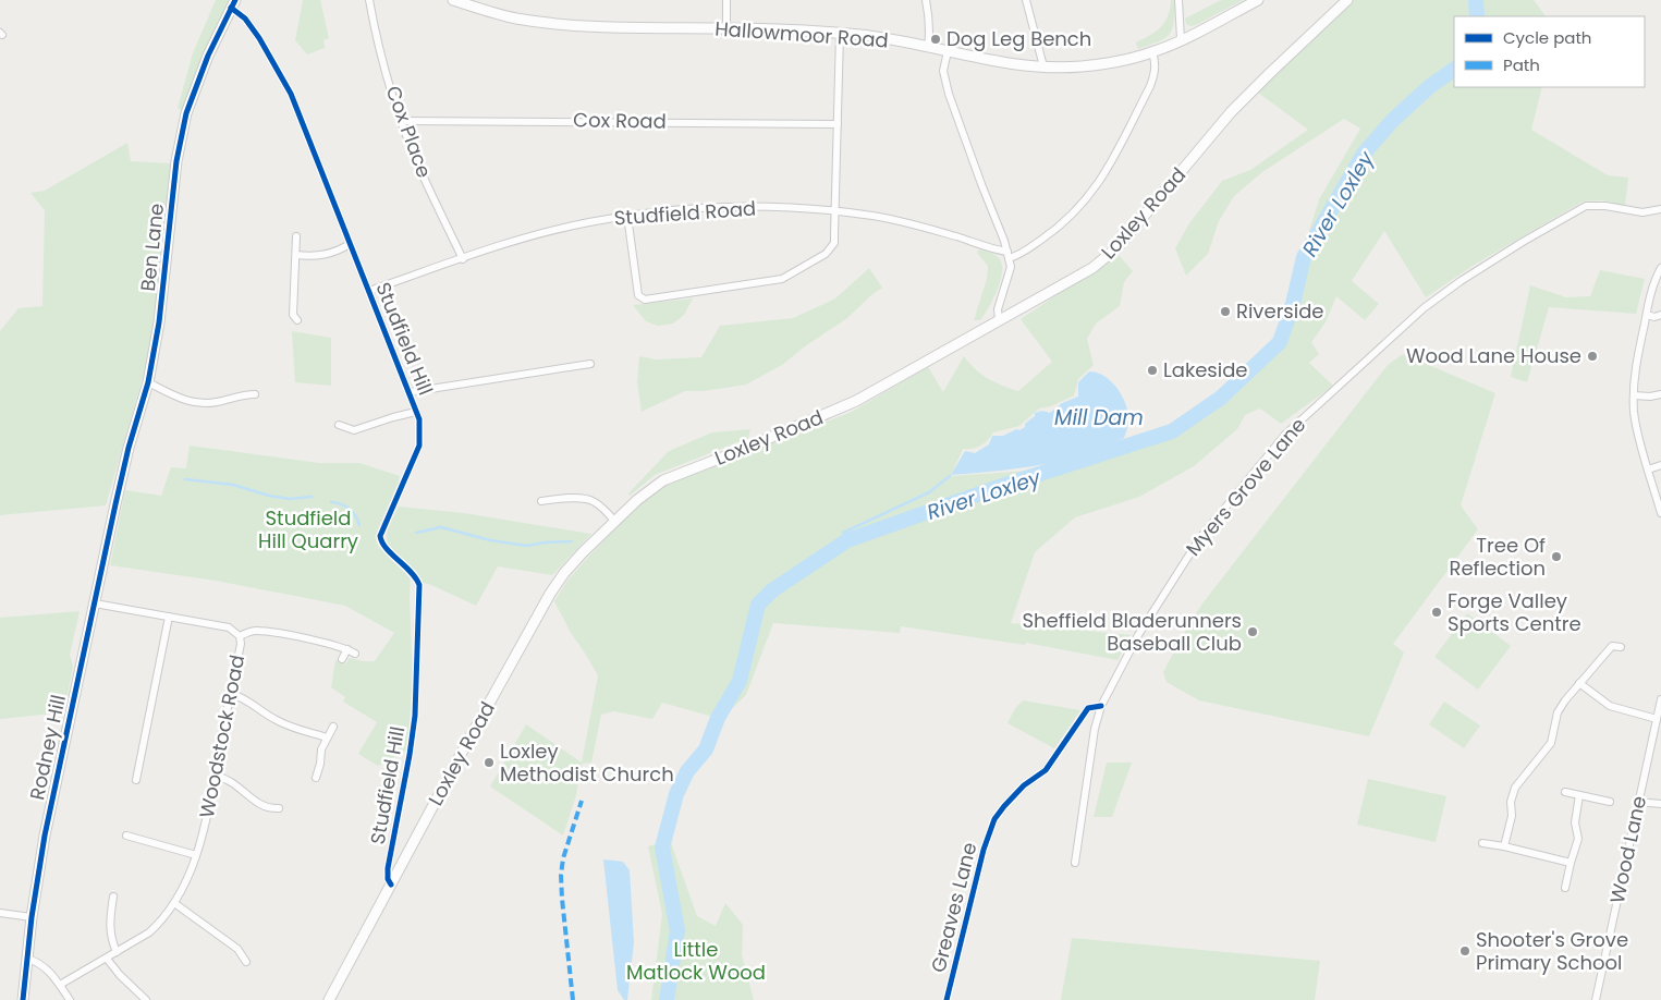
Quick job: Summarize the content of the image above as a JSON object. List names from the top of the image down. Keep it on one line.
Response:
{"streets":{"street":["Hallowmoor Road","Cox Road","Cox Place","Studfield Road","Loxley Road","Ben Lane","Studfield Hill","Myers Grove Lane","Woodstock Road","Rodney Hill","Wood Lane","Greaves Lane"]},"crossings":[["Cox Road","Cox Place"],["Cox Place","Studfield Road"],["Studfield Road","Studfield Hill"],["Loxley Road","Studfield Hill"],["Ben Lane","Studfield Hill"],["Ben Lane","Rodney Hill"],["Myers Grove Lane","Greaves Lane"],["Woodstock Road","Rodney Hill"]],"water":["River Loxley","Mill Dam"],"parks":["Studfield Hill Quarry","Little Matlock Wood"],"places":["Dog Leg Bench","Riverside","Wood Lane House","Lakeside","Tree Of Reflection","Forge Valley Sports Centre","Sheffield Bladerunners Baseball Club","Loxley Methodist Church","Shooter's Grove Primary School"],"legend":["Cycle path","Path"]}
